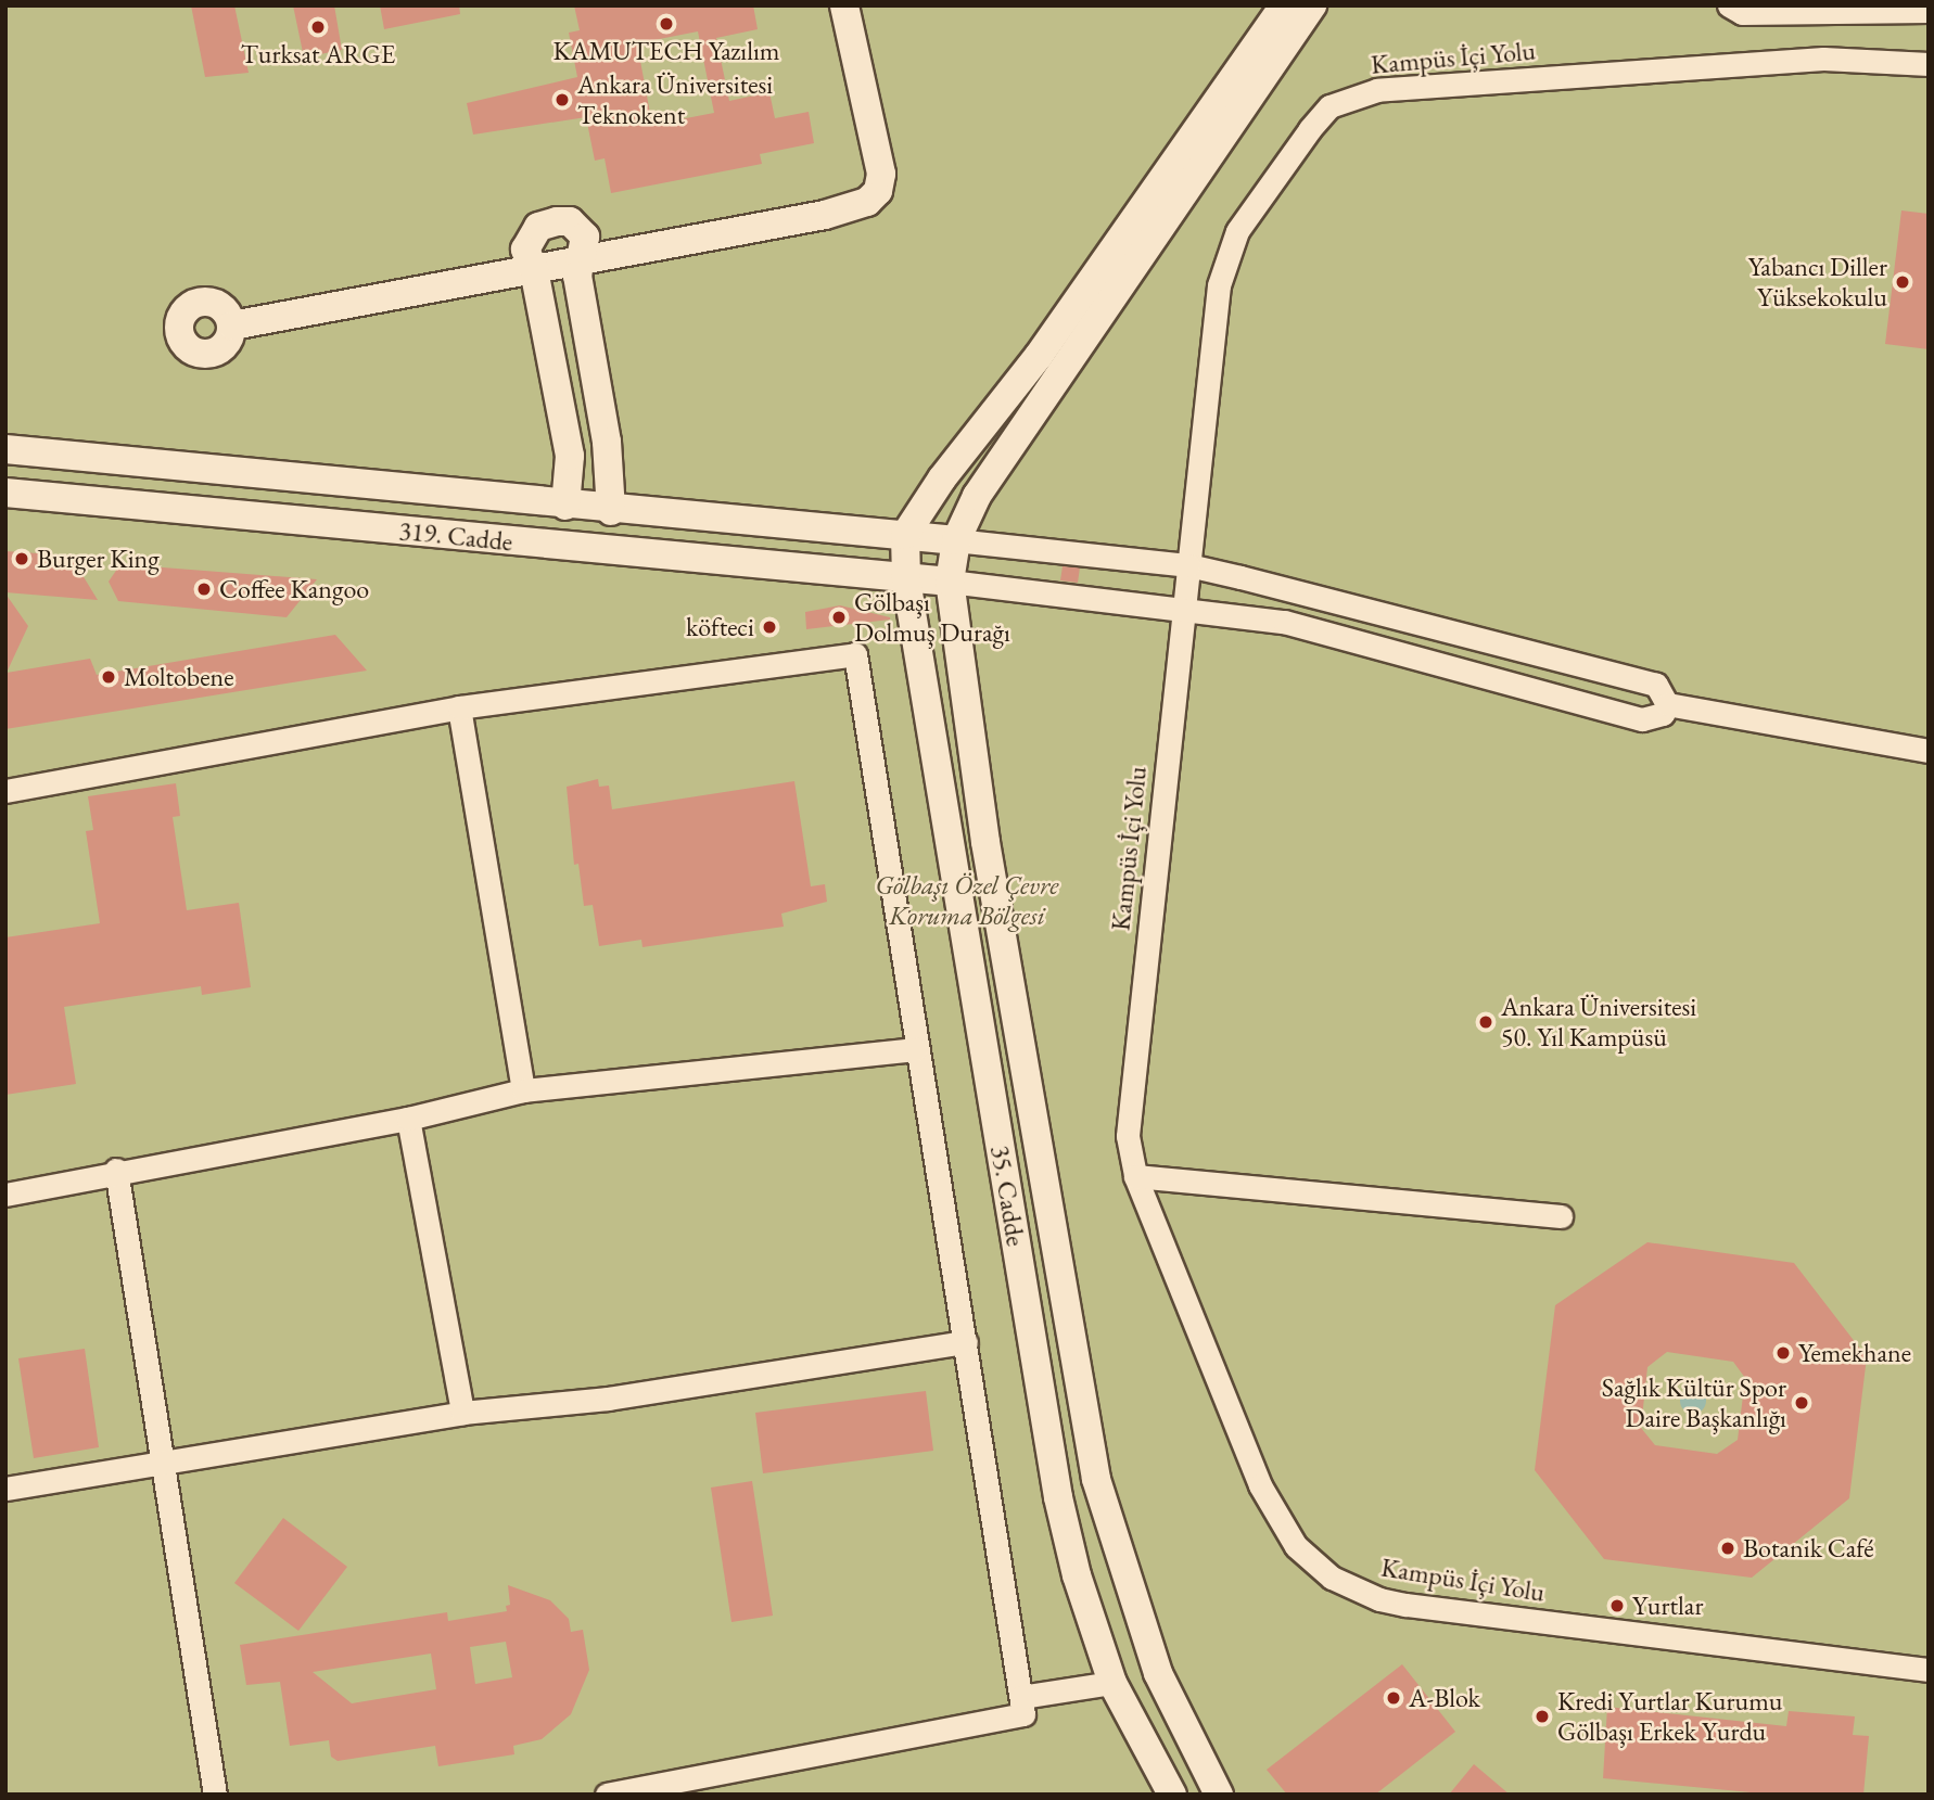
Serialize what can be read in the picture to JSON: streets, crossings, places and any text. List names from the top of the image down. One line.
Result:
{"streets":{"street":["Kampüs İçi Yolu","319. Cadde","35. Cadde"]},"crossings":[["319. Cadde","35. Cadde"]],"parks":["Gölbaşı Özel Çevre Koruma Bölgesi"],"places":["KAMUTECH Yazılım","Turksat ARGE","Ankara Üniversitesi Teknokent","Yabancı Diller Yüksekokulu","Burger King","Coffee Kangoo","Gölbaşı Dolmuş Durağı","köfteci","Moltobene","Ankara Üniversitesi 50. Yıl Kampüsü","Yemekhane","Sağlık Kültür Spor Daire Başkanlığı","Botanik Café","Yurtlar","A-Blok","Kredi Yurtlar Kurumu Gölbaşı Erkek Yurdu"]}
